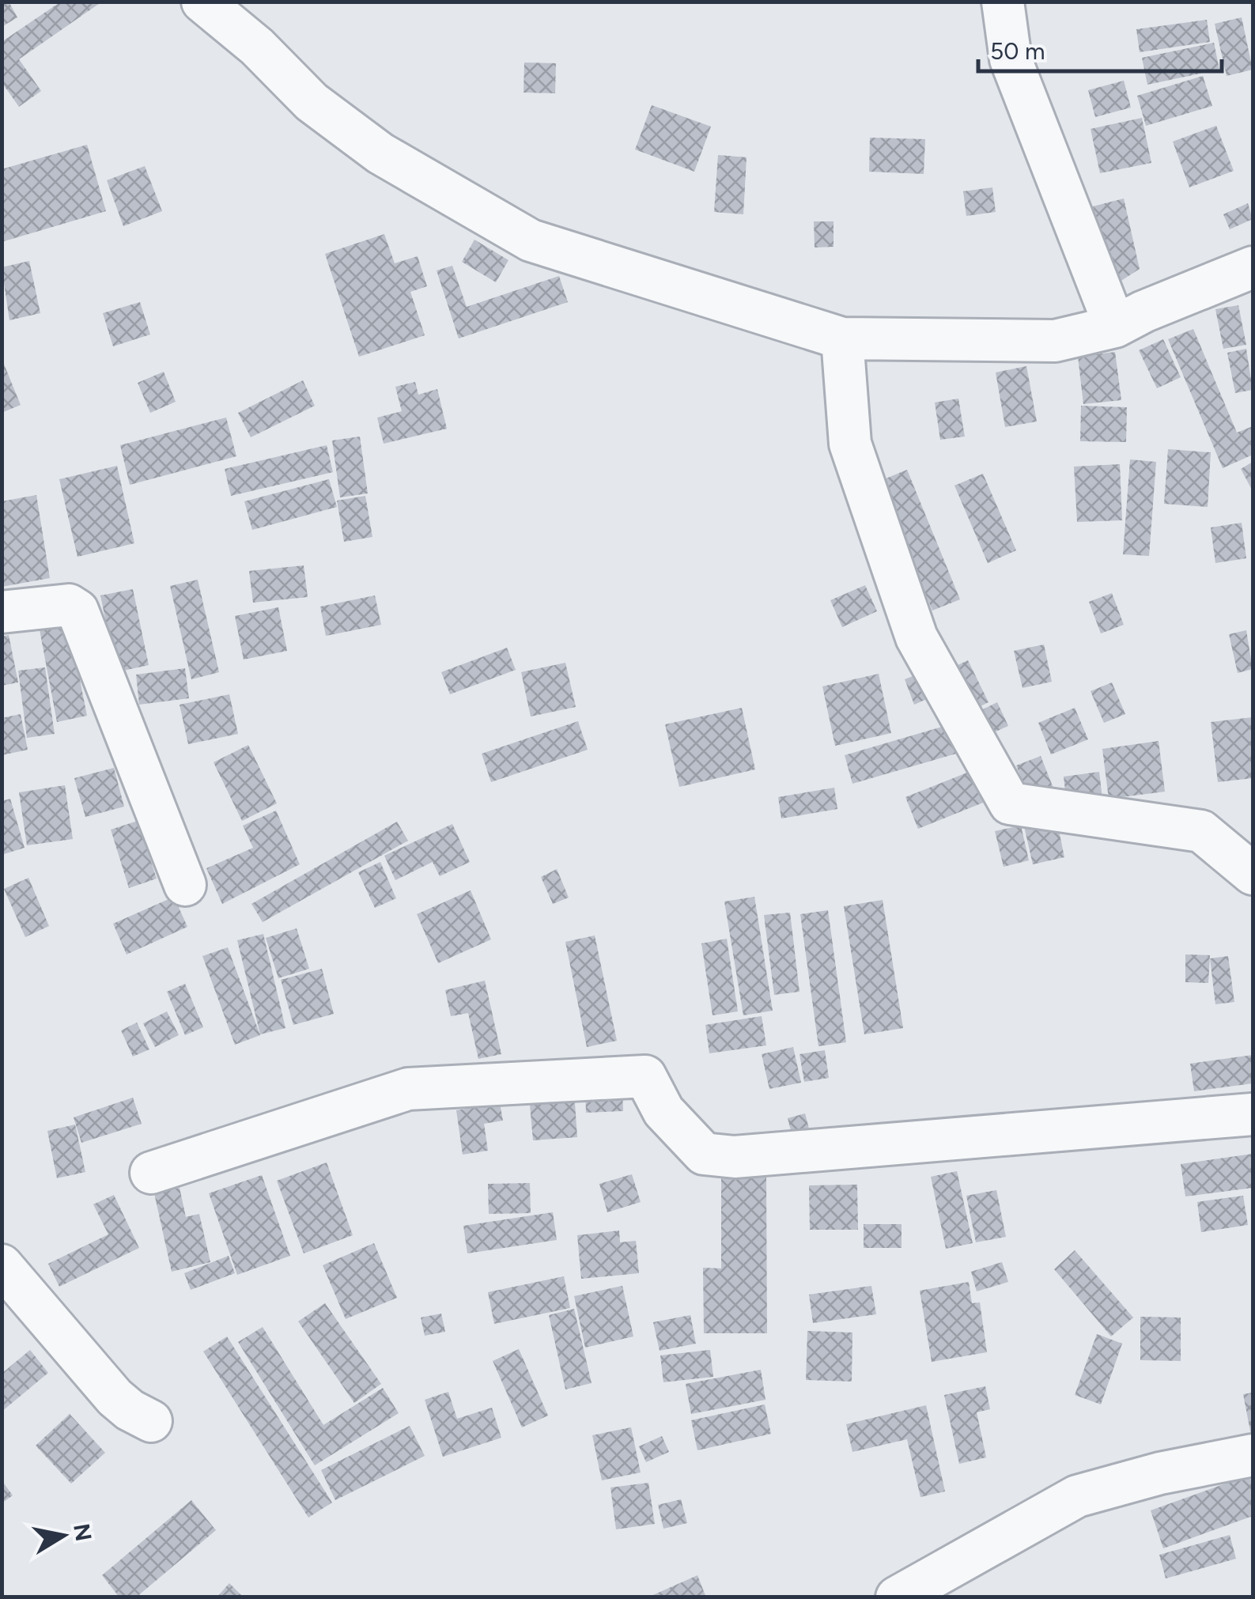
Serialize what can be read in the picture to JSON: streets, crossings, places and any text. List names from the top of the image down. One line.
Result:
{"scale_bar":"50 m","north":"right"}
